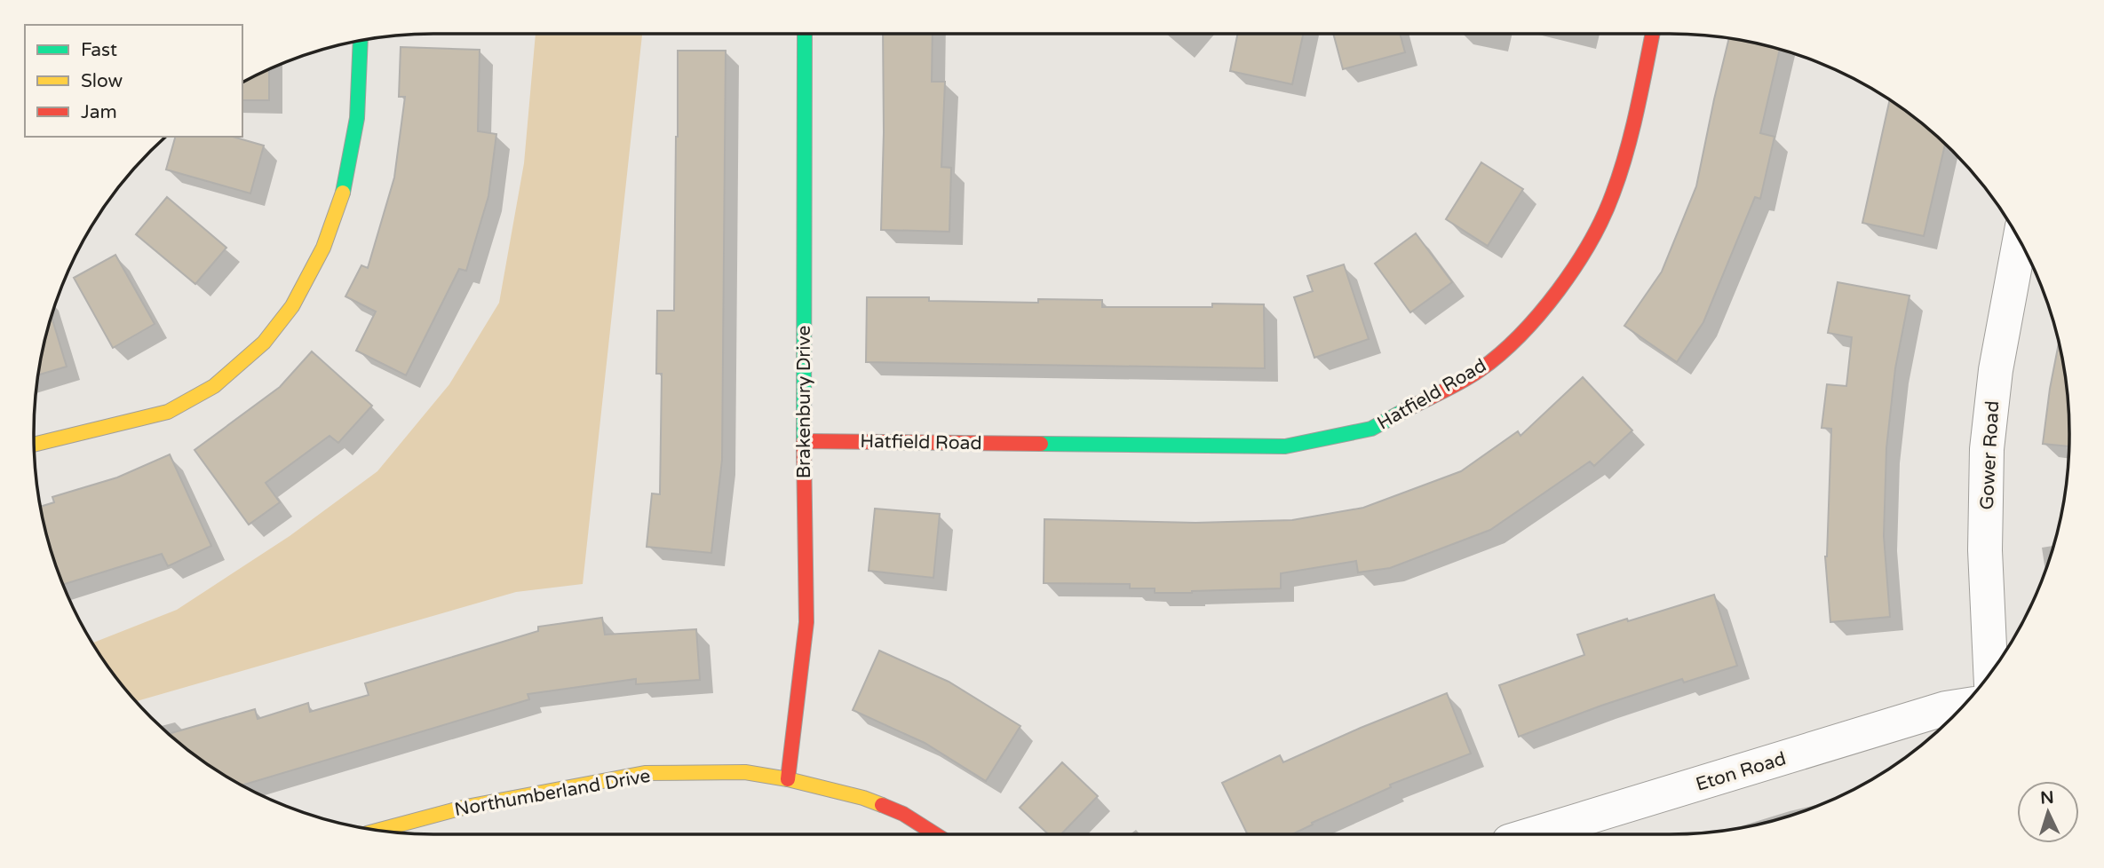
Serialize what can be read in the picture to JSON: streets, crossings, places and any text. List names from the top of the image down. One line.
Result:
{"streets":{"street":["Hatfield Road","Brakenbury Drive","Gower Road","Eton Road","Northumberland Drive"]},"crossings":[["Hatfield Road","Brakenbury Drive"],["Brakenbury Drive","Northumberland Drive"]],"legend":["Fast","Slow","Jam"],"north":"top"}
